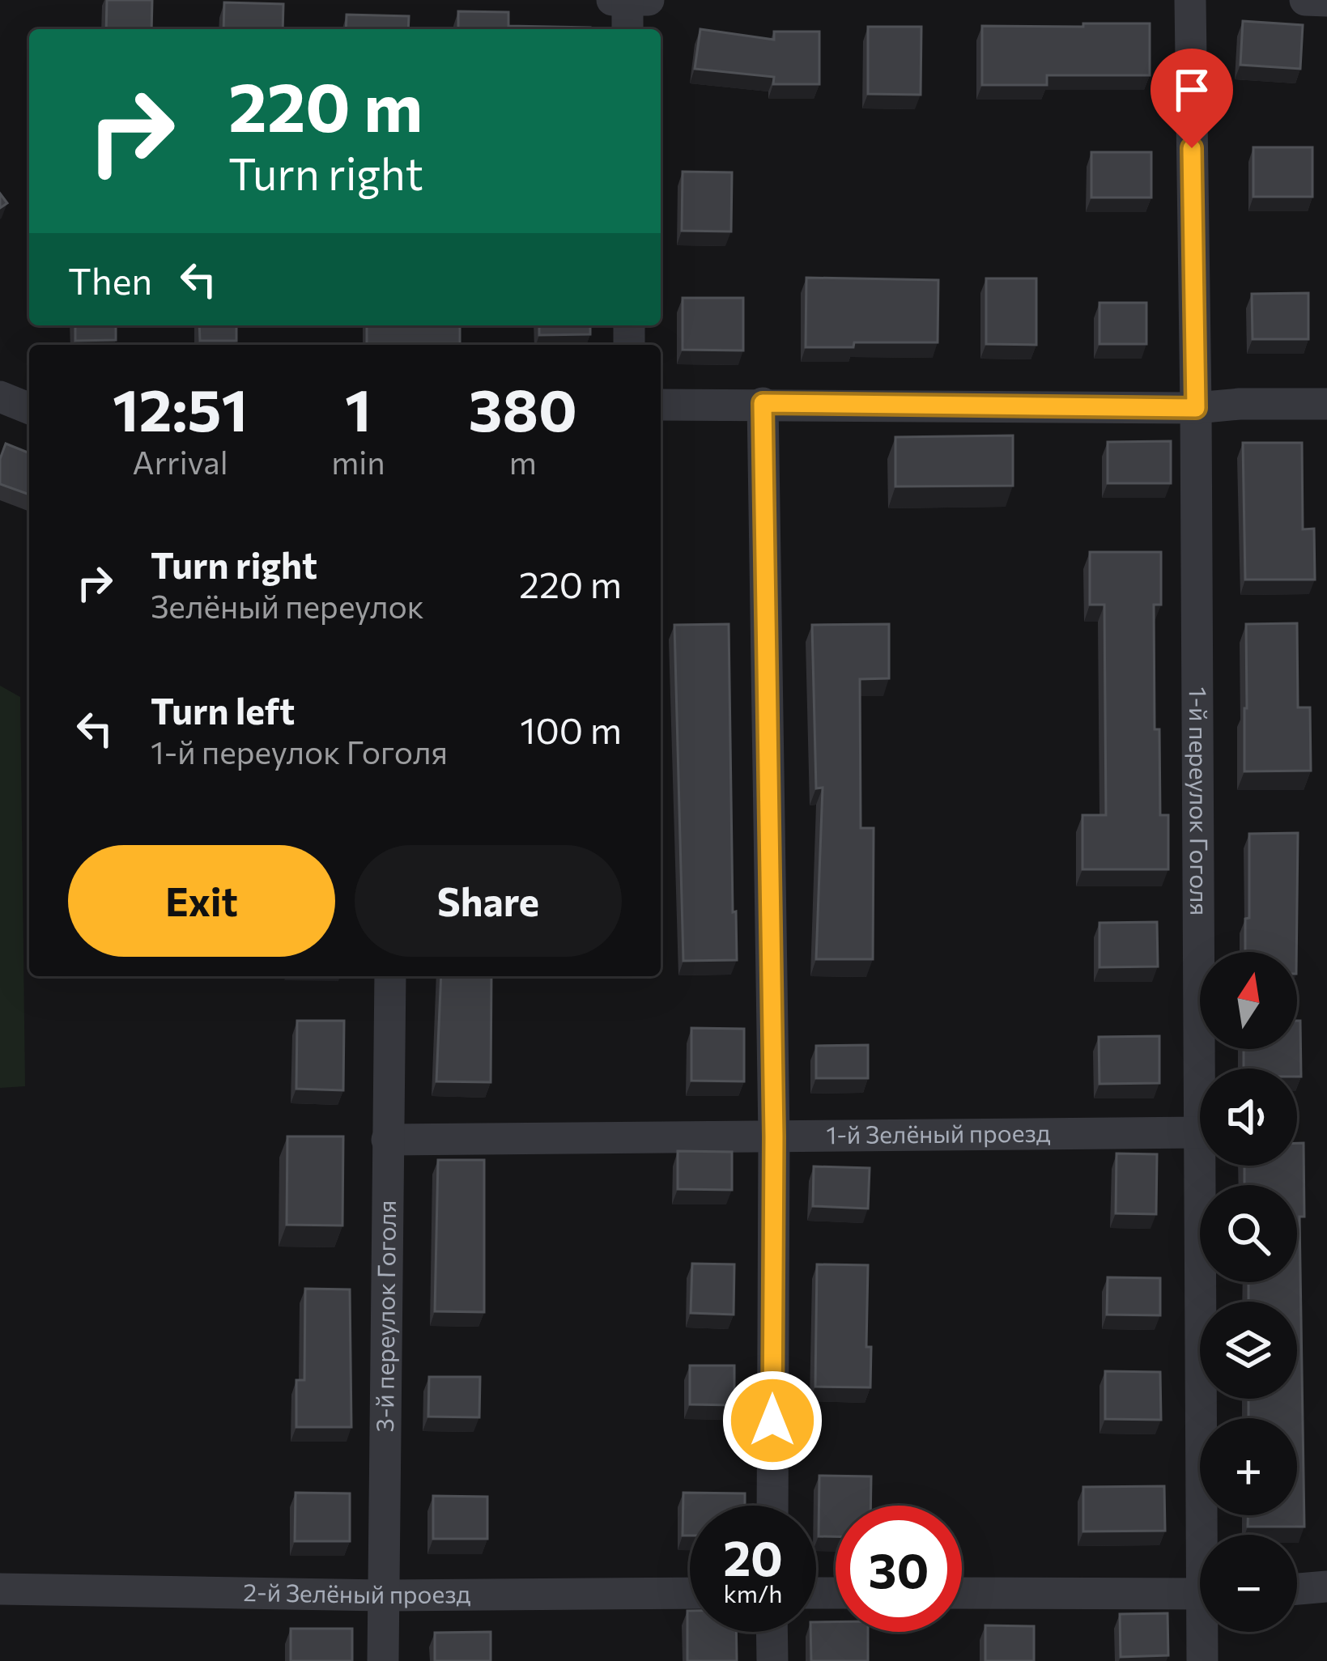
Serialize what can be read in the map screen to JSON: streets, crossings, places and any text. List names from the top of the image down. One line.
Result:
{"streets":{"street":["1-й переулок Гоголя","1-й Зелёный проезд","3-й переулок Гоголя","2-й Зелёный проезд"]},"crossings":[["1-й Зелёный проезд","3-й переулок Гоголя"],["3-й переулок Гоголя","2-й Зелёный проезд"]],"north":"top","page":{"turn":["220 m","Turn right"],"then":"Then","eta":["12:51","Arrival","1","min","380","m"],"list":[{"name":"Turn right","note":"Зелёный переулок","value":"220 m"},{"name":"Turn left","note":"1-й переулок Гоголя","value":"100 m"}],"buttons":["Exit","Share"],"map_buttons":["+","−"],"speed":"20 km/h","limit":"30"}}
